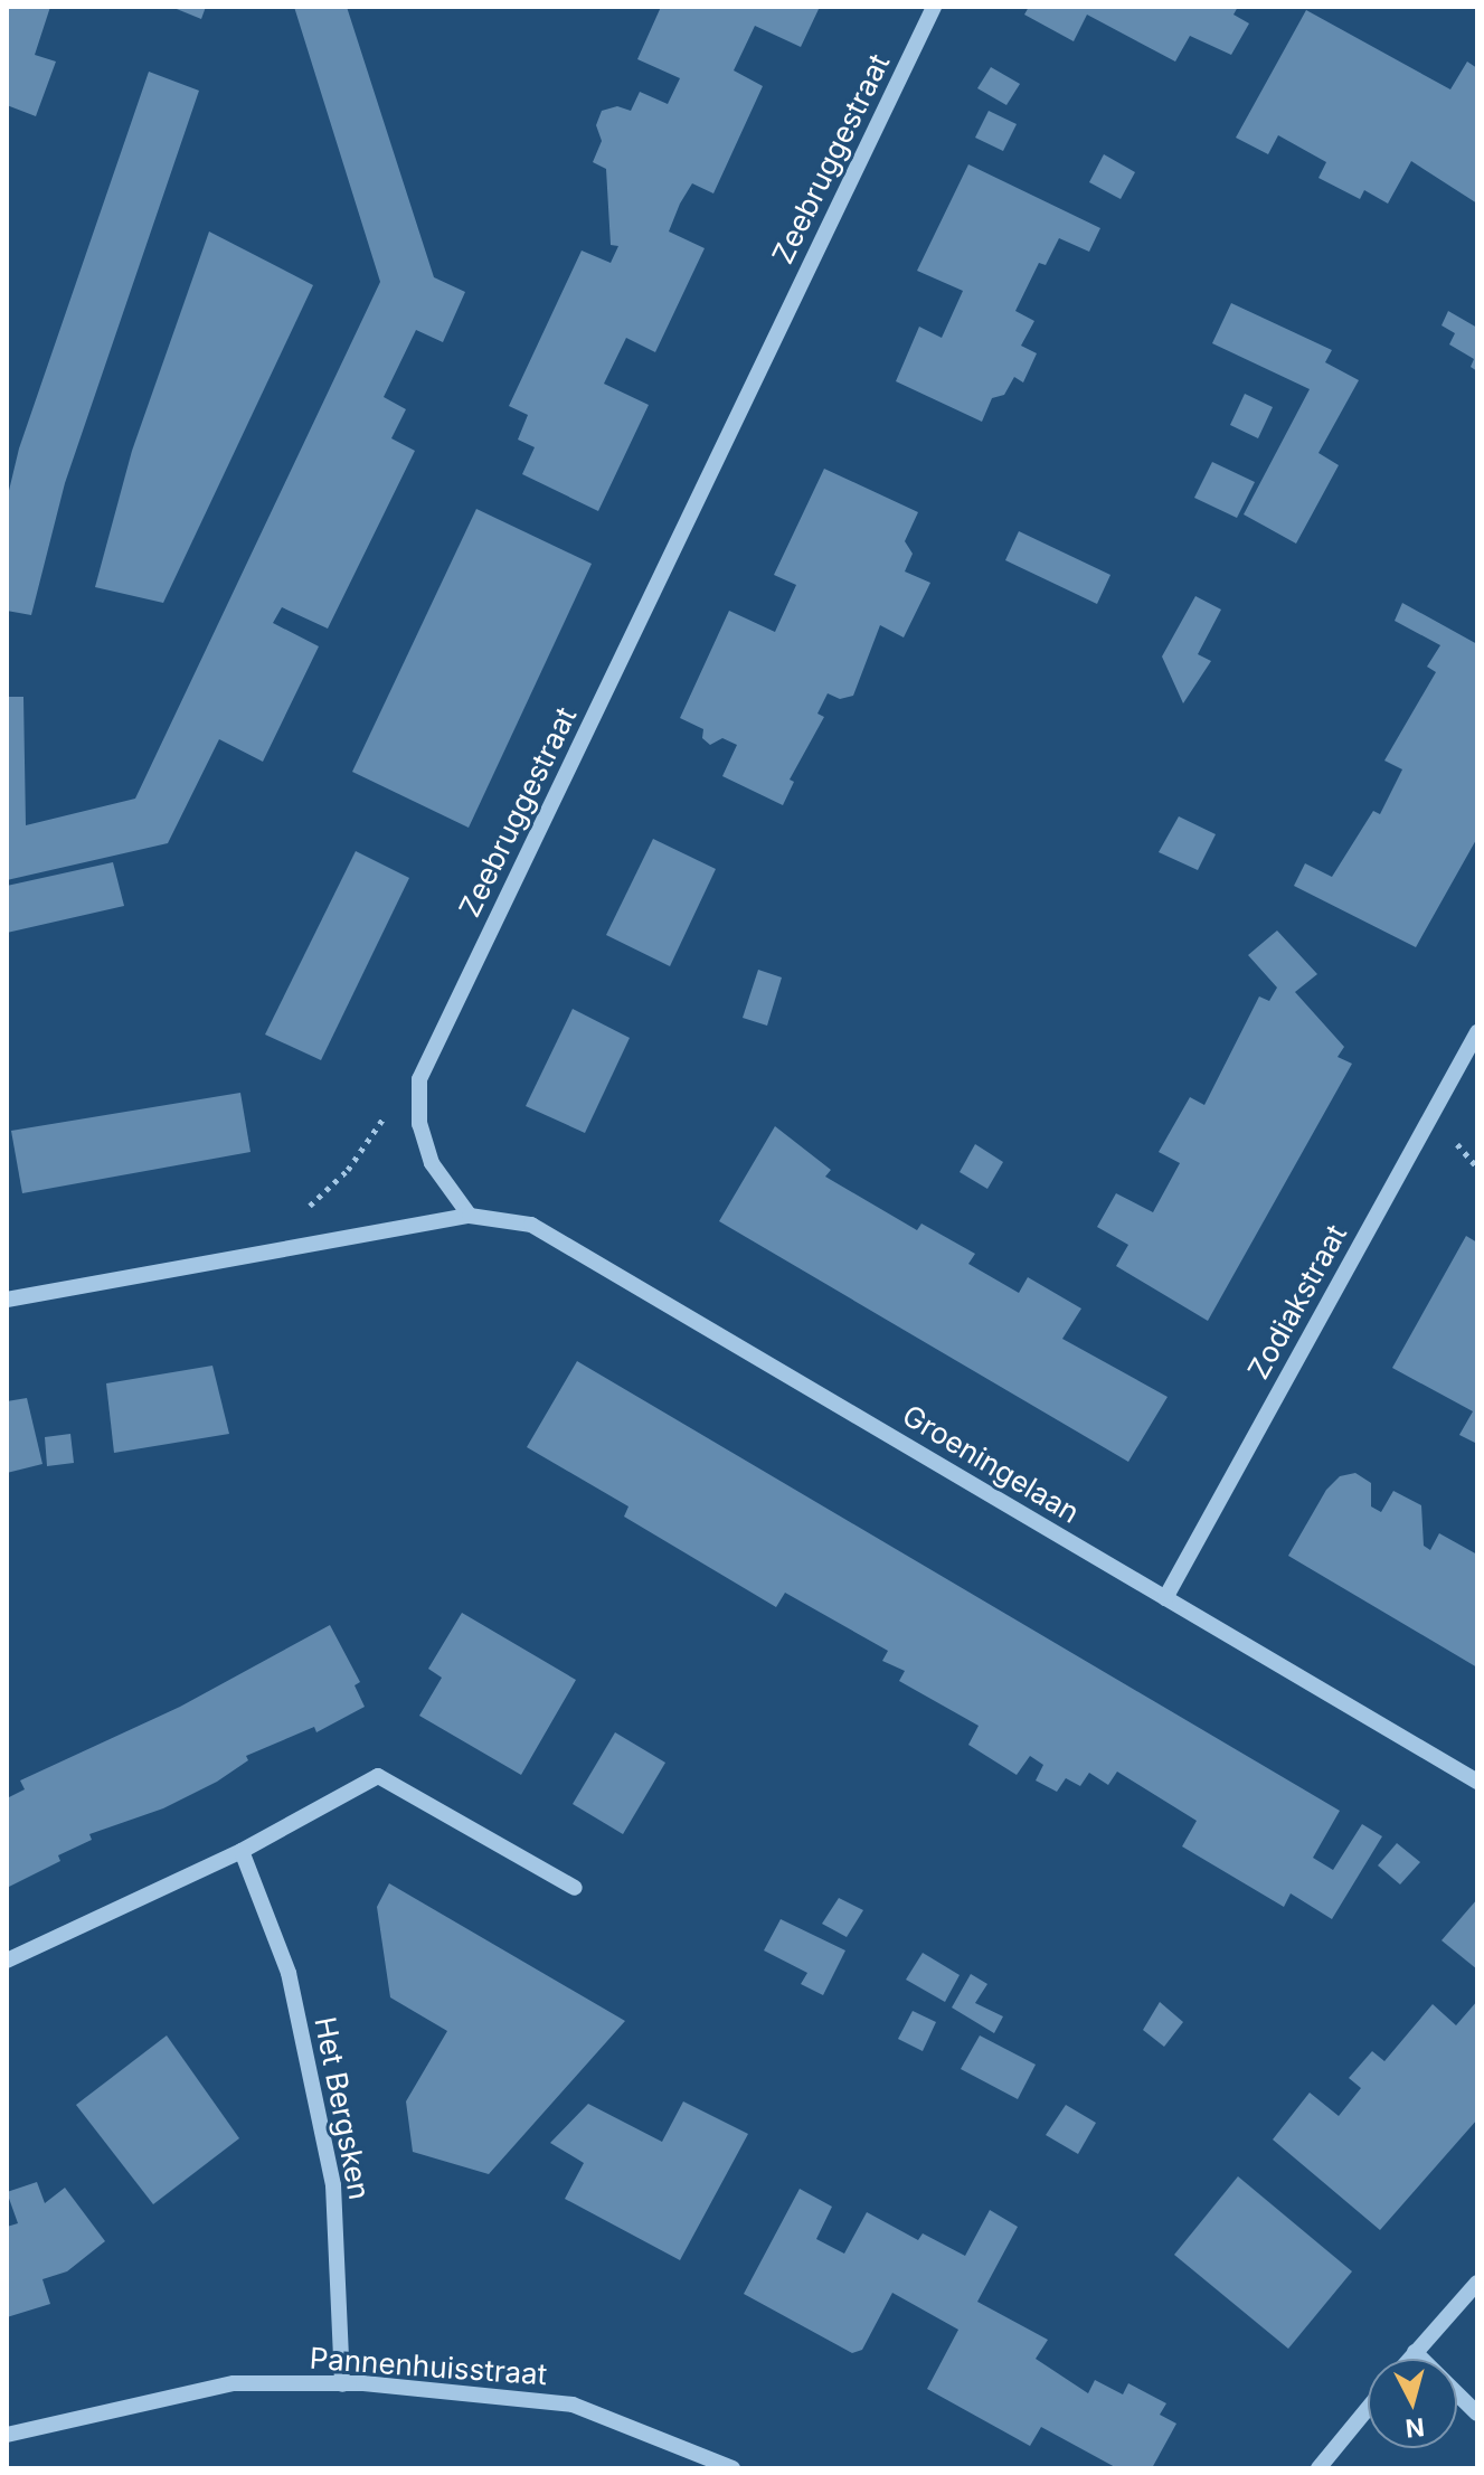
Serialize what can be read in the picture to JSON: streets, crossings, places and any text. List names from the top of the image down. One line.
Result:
{"streets":{"street":["Zeebruggestraat","Zodiakstraat","Groeningelaan","Het Bergsken","Pannenhuisstraat"]},"crossings":[["Zeebruggestraat","Groeningelaan"],["Zodiakstraat","Groeningelaan"],["Het Bergsken","Pannenhuisstraat"]],"north":"bottom"}
